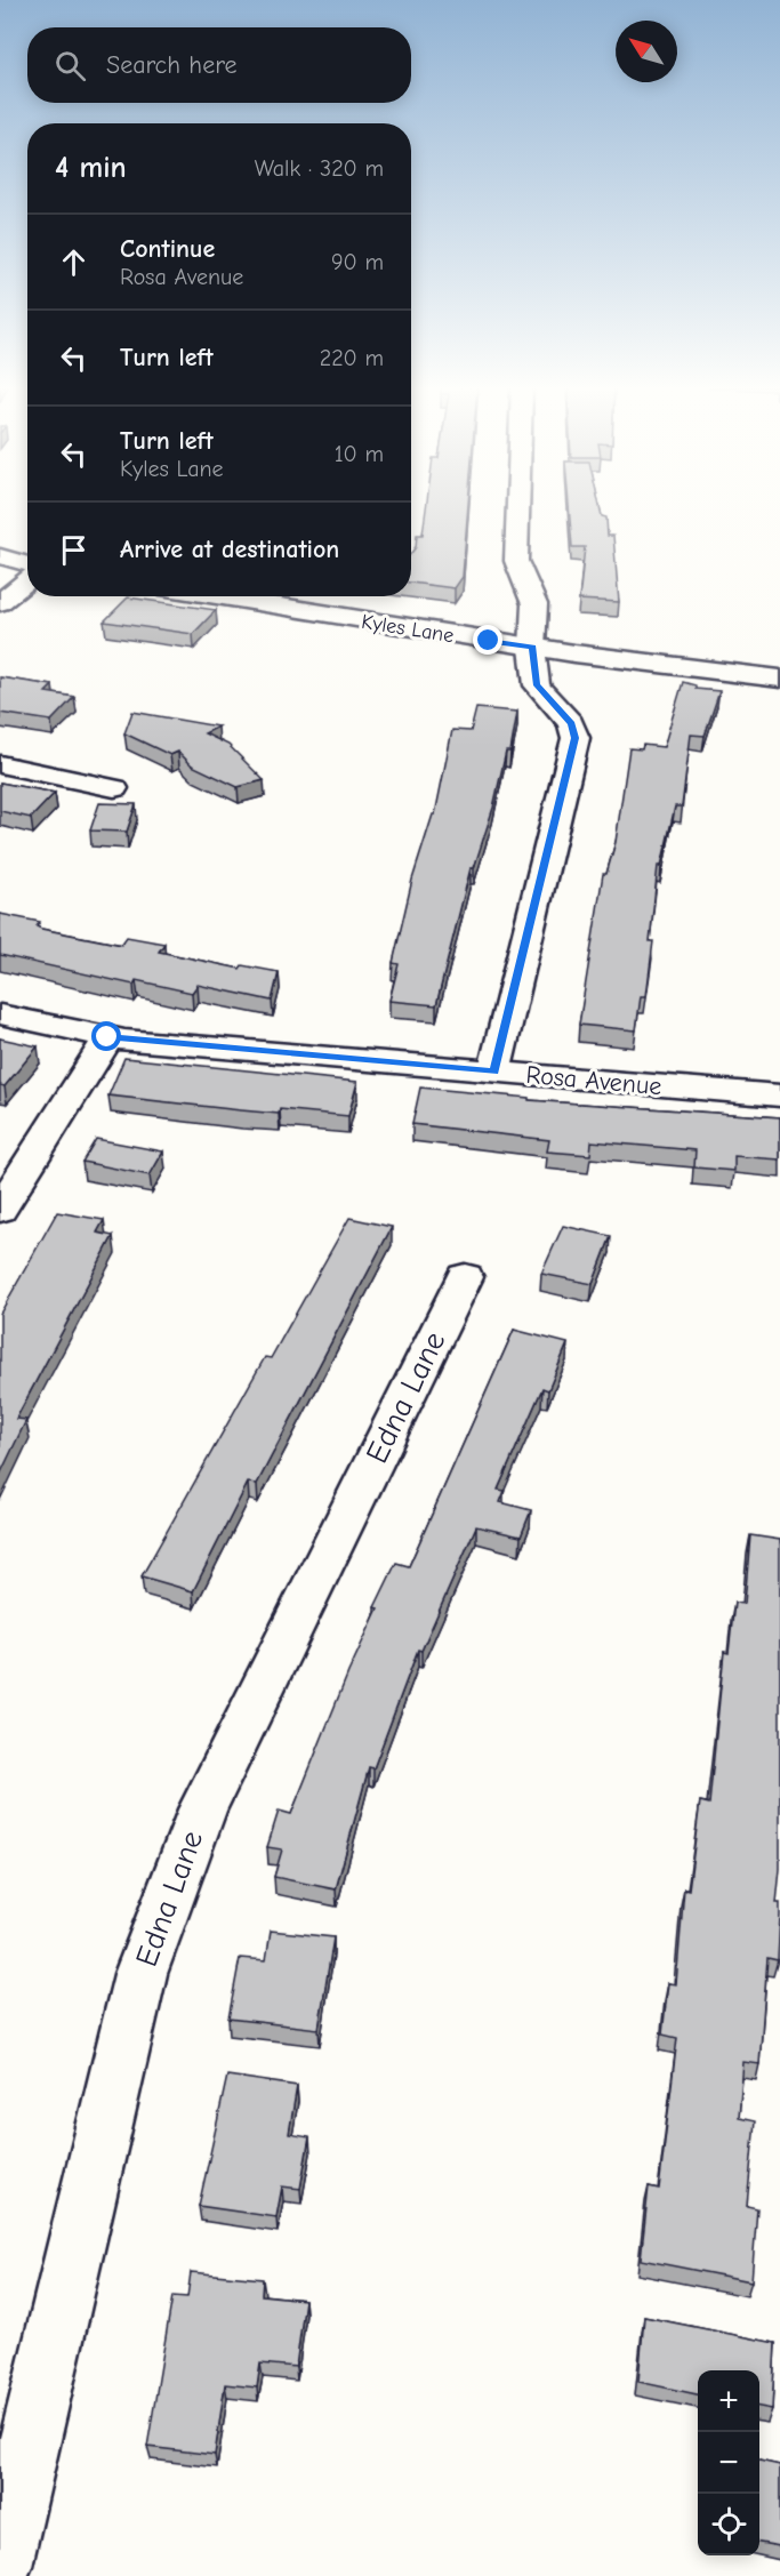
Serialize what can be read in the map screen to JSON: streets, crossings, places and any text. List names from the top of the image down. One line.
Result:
{"streets":{"street":["Kyles Lane","Rosa Avenue","Edna Lane"]},"north":"top left","page":{"search":"Search here","heading":["4 min","Walk · 320 m"],"list":[["Continue","Rosa Avenue","90 m"],["Turn left","220 m"],["Turn left","Kyles Lane","10 m"],"Arrive at destination"],"map_buttons":["+","−"]}}
